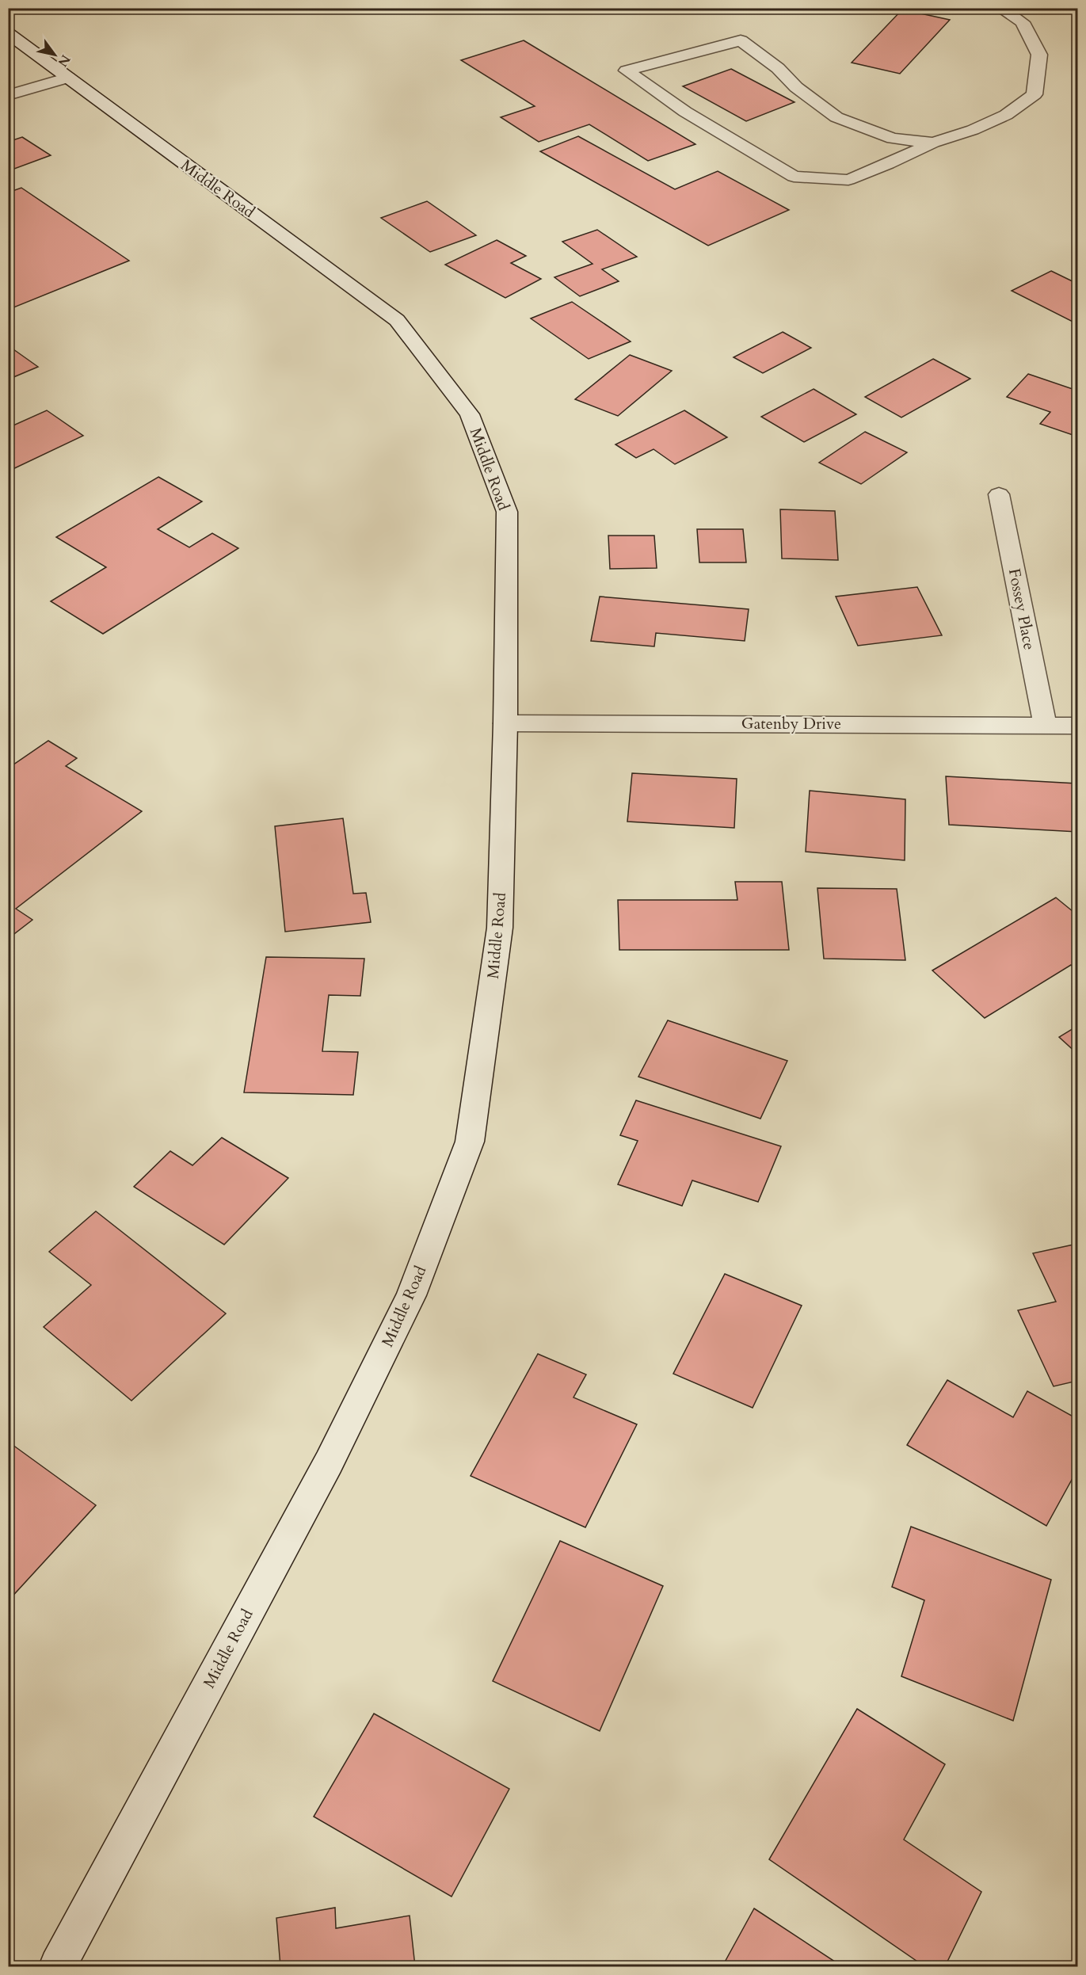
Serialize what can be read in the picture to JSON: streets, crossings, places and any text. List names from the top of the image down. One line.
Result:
{"streets":{"main road":["Middle Road","Fossey Place","Gatenby Drive"]},"crossings":[["Middle Road","Gatenby Drive"],["Fossey Place","Gatenby Drive"]],"north":"bottom right"}
